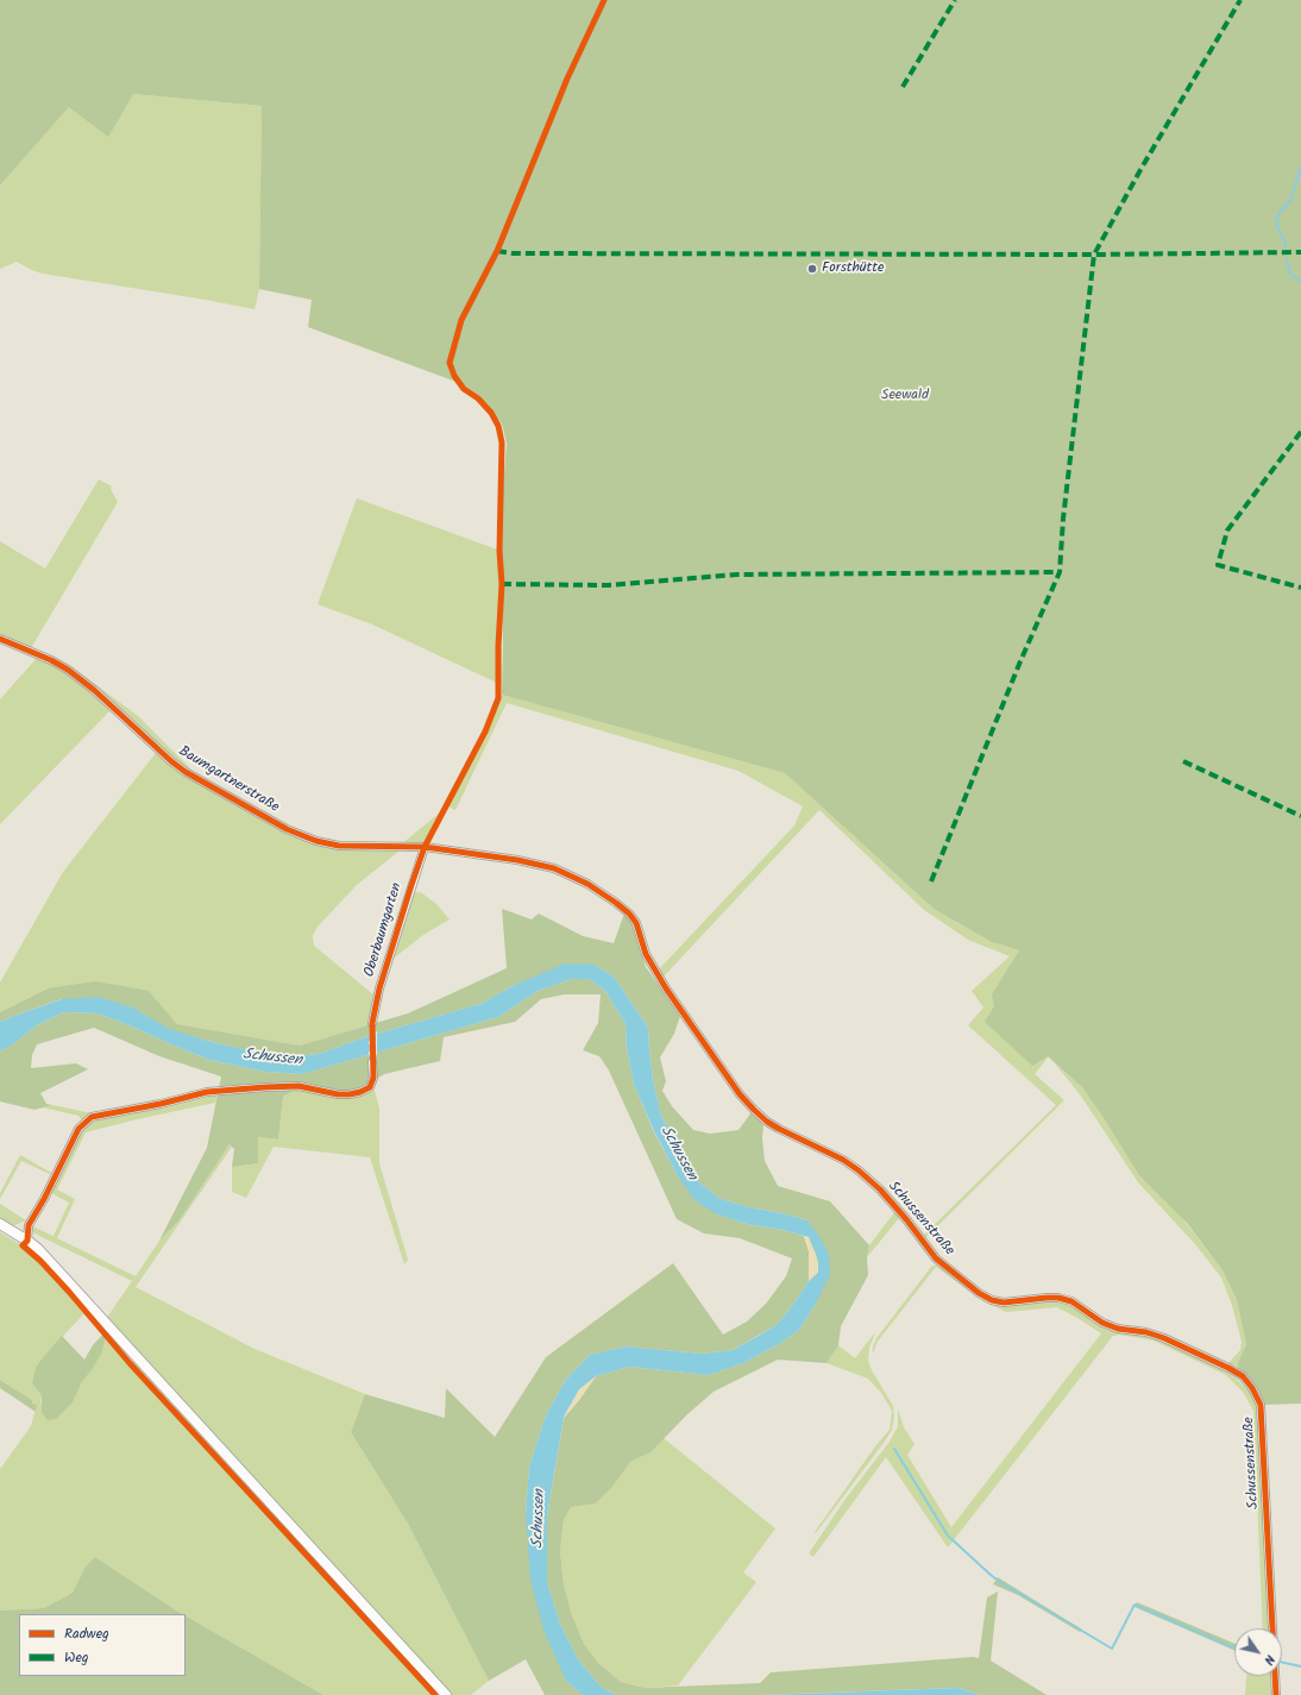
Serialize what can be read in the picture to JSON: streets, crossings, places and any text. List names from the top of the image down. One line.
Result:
{"streets":{"street":["Baumgartnerstraße","Oberbaumgarten","Schussenstraße"]},"crossings":[["Baumgartnerstraße","Oberbaumgarten"],["Baumgartnerstraße","Schussenstraße"]],"water":["Schussen"],"parks":["Seewald"],"places":["Forsthütte"],"legend":["Radweg","Weg"],"north":"bottom right"}
